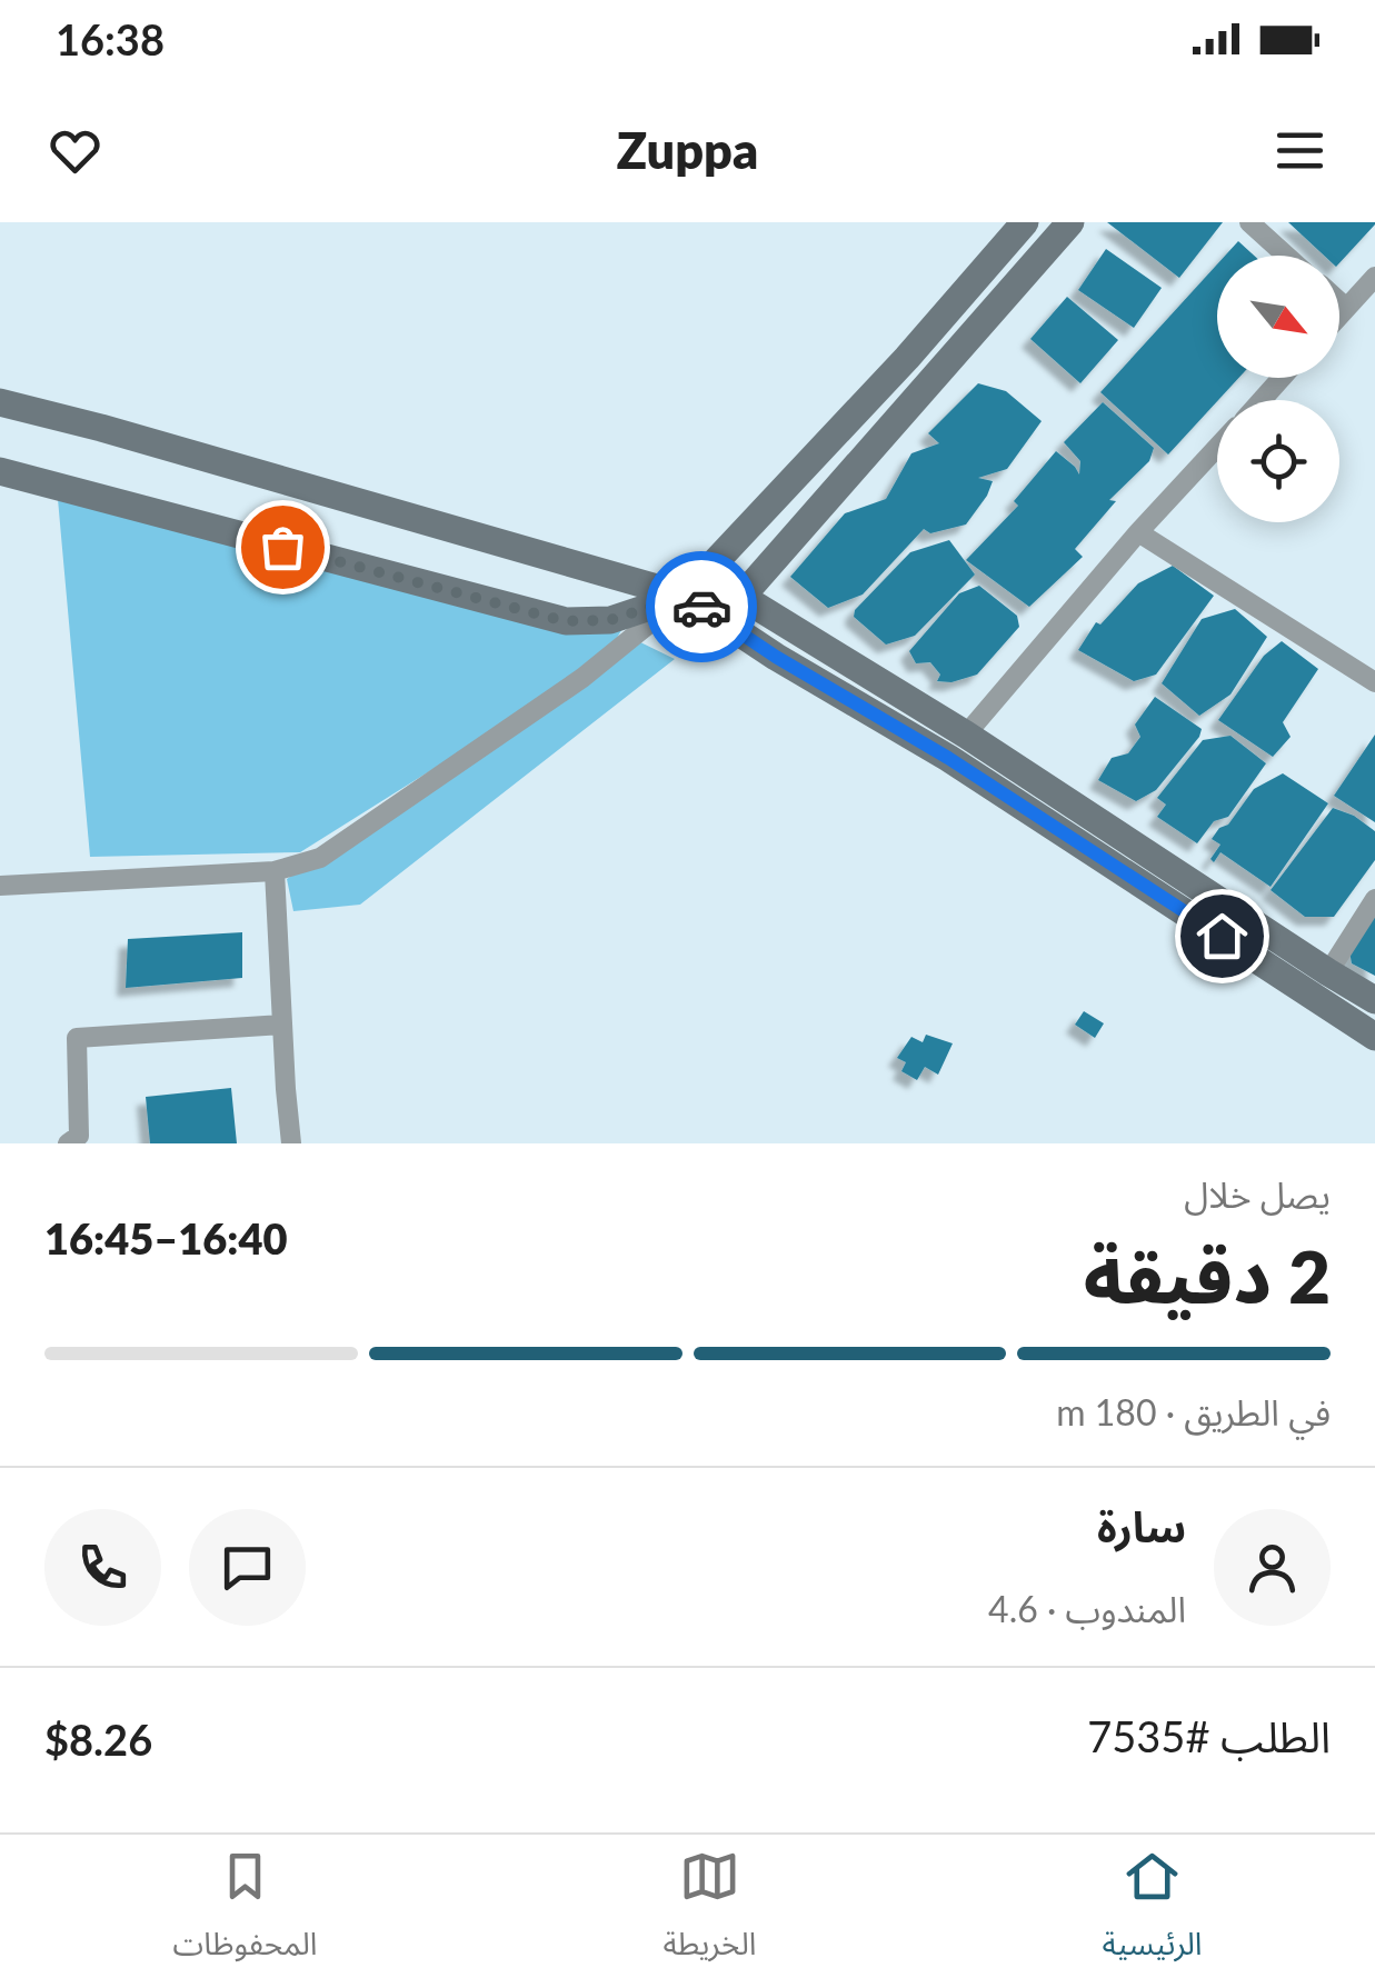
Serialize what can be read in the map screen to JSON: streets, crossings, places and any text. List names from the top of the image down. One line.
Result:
{"north":"bottom right","page":{"status":"16:38","header":"Zuppa","heading":["2 دقيقة","يصل خلال","16:40–16:45"],"panel":["سارة","المندوب · 4.6","الطلب #7535","$8.26"],"bar":"في الطريق · 180 m","tabs":["الرئيسية","الخريطة","المحفوظات"]}}
